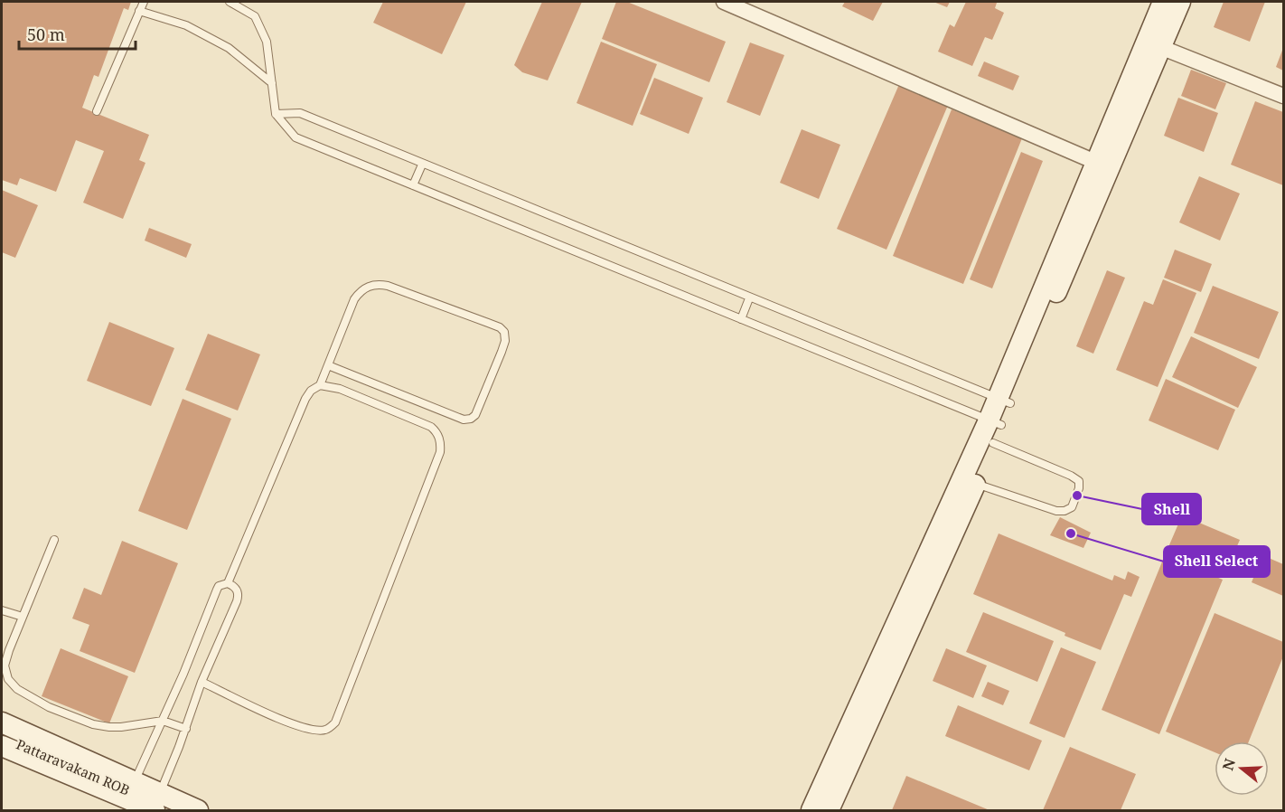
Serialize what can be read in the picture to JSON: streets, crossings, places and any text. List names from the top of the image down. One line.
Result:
{"streets":{"main road":["Pattaravakam ROB"]},"places":["Shell","Shell Select"],"scale_bar":"50 m","north":"left"}
